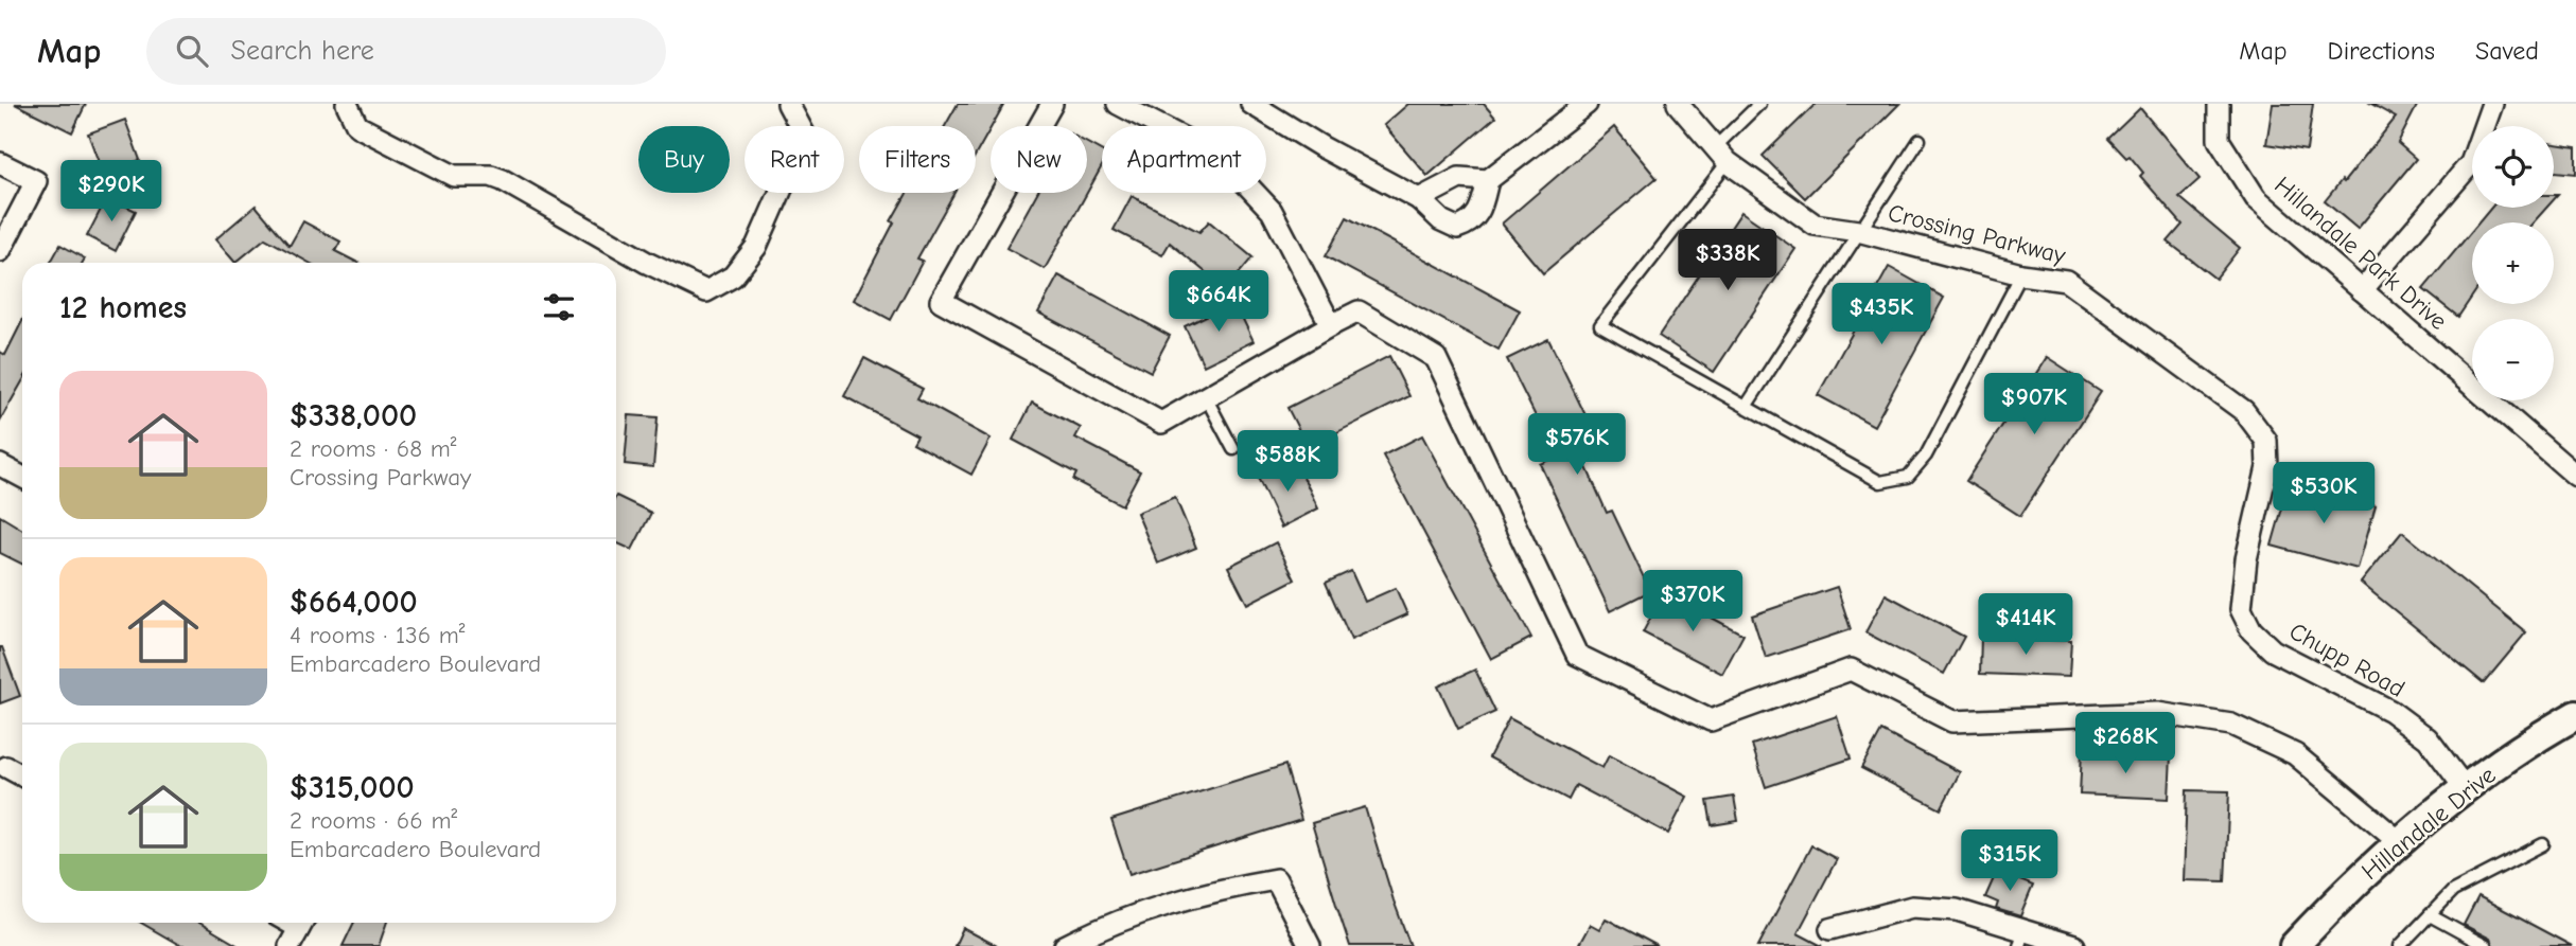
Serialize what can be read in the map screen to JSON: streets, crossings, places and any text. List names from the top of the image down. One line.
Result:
{"streets":{"main road":["Hillandale Drive"],"street":["Crossing Parkway","Hillandale Park Drive","Chupp Road"]},"crossings":[["Crossing Parkway","Chupp Road"],["Chupp Road","Hillandale Drive"]],"page":{"header":"Map","search":"Search here","nav":["Map","Directions","Saved"],"map_buttons":["+","−"],"chip":["Buy","Rent","Filters","New","Apartment"],"price":["$290K","$338K","$664K","$435K","$907K","$576K","$588K","$530K","$370K","$414K","$268K","$315K"],"heading":"12 homes","list":[{"name":"$338,000","note":"2 rooms · 68 m² · Crossing Parkway"},{"name":"$664,000","note":"4 rooms · 136 m² · Embarcadero Boulevard"},{"name":"$315,000","note":"2 rooms · 66 m² · Embarcadero Boulevard"}]}}
